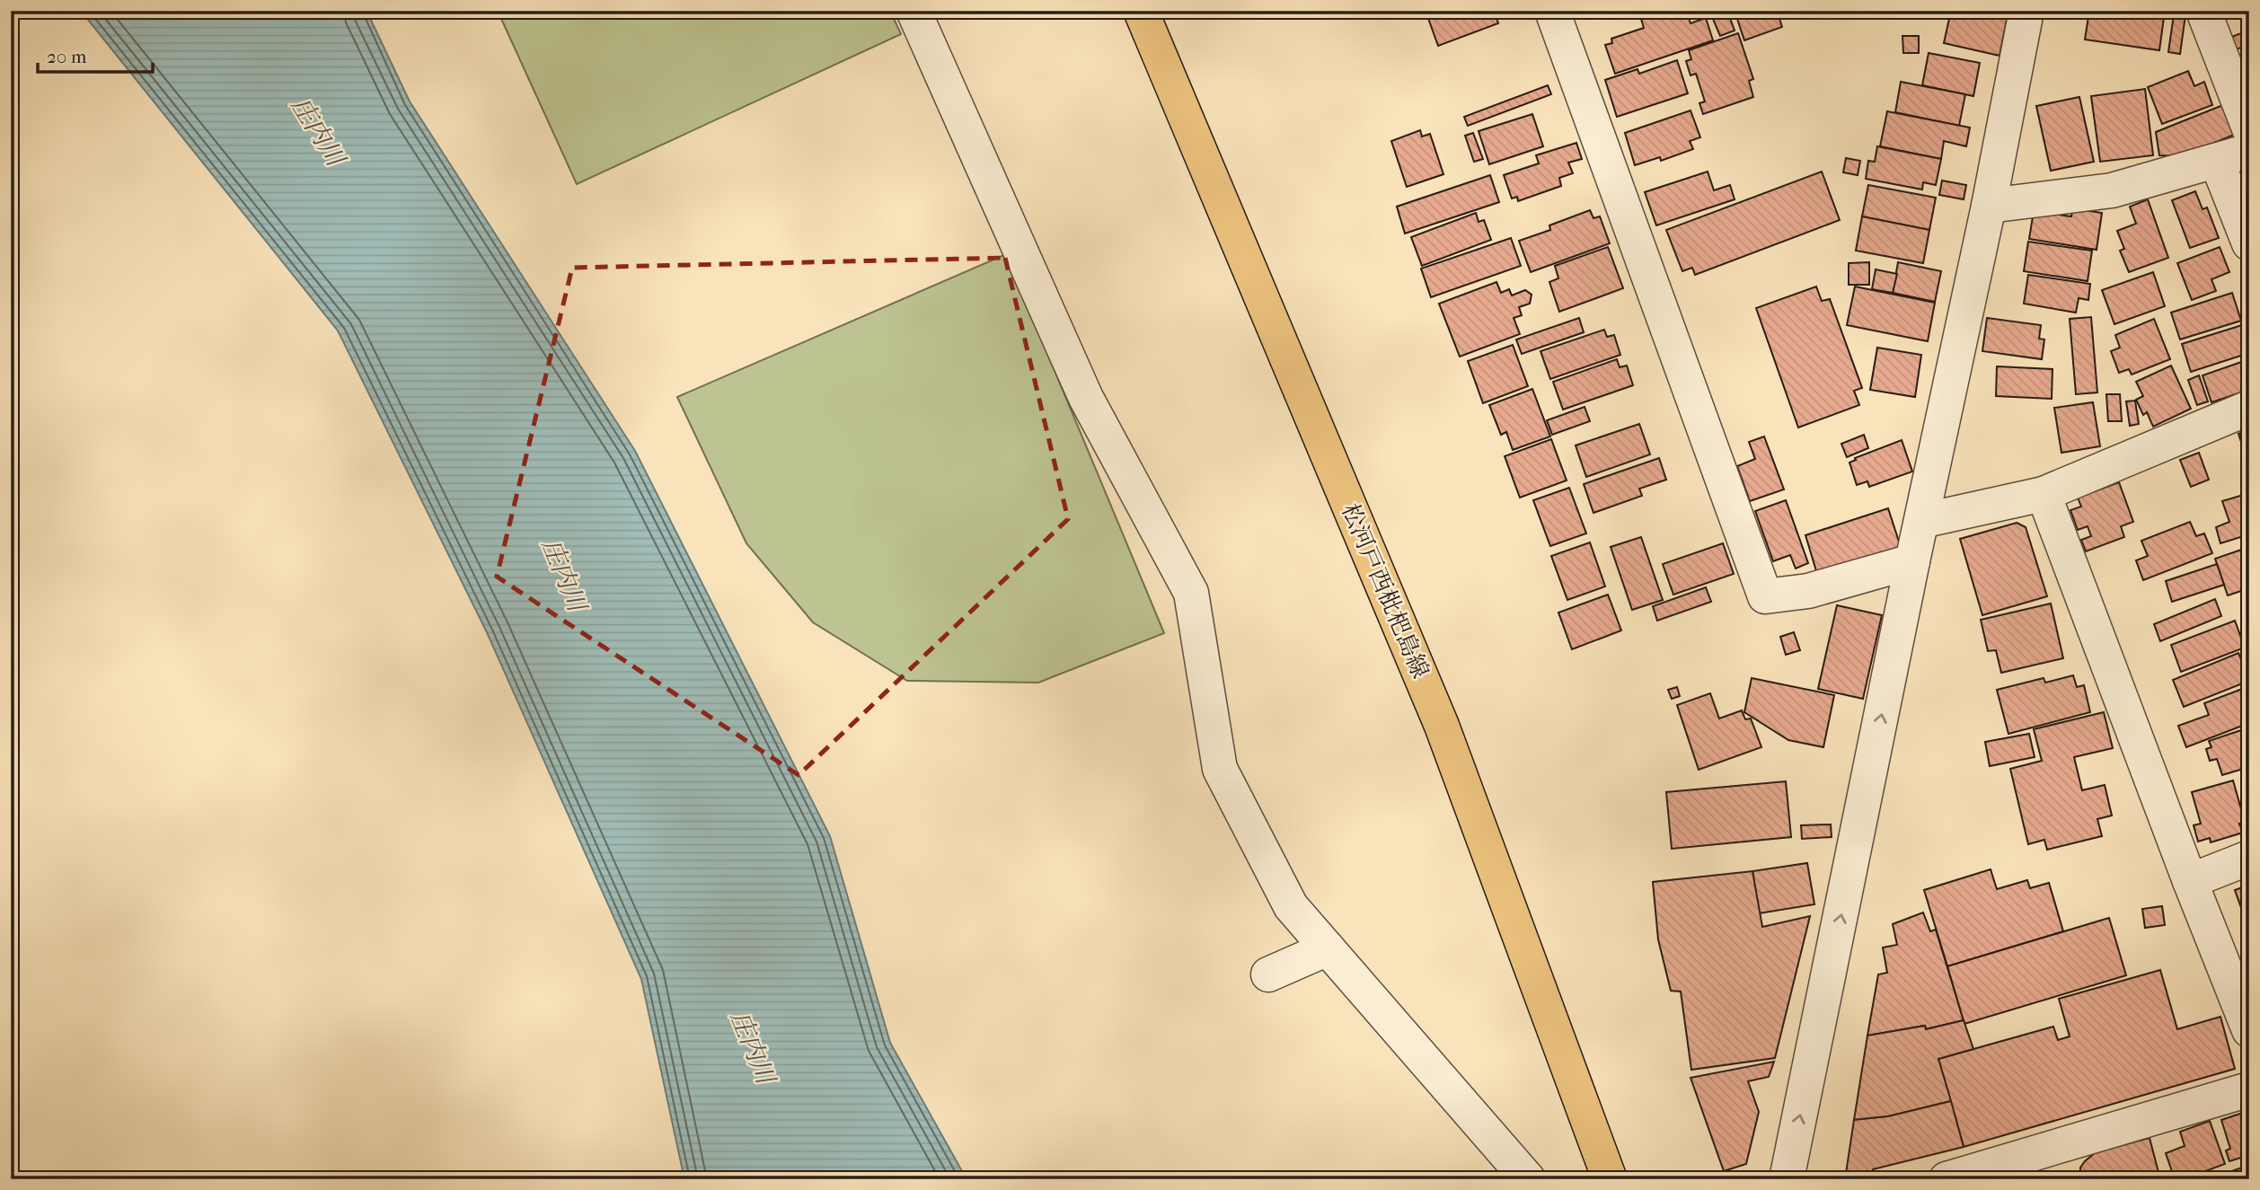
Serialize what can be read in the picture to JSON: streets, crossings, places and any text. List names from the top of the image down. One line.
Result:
{"streets":{"main road":["松河戸西枇杷島線"]},"water":["庄内川"],"scale_bar":"20 m"}
